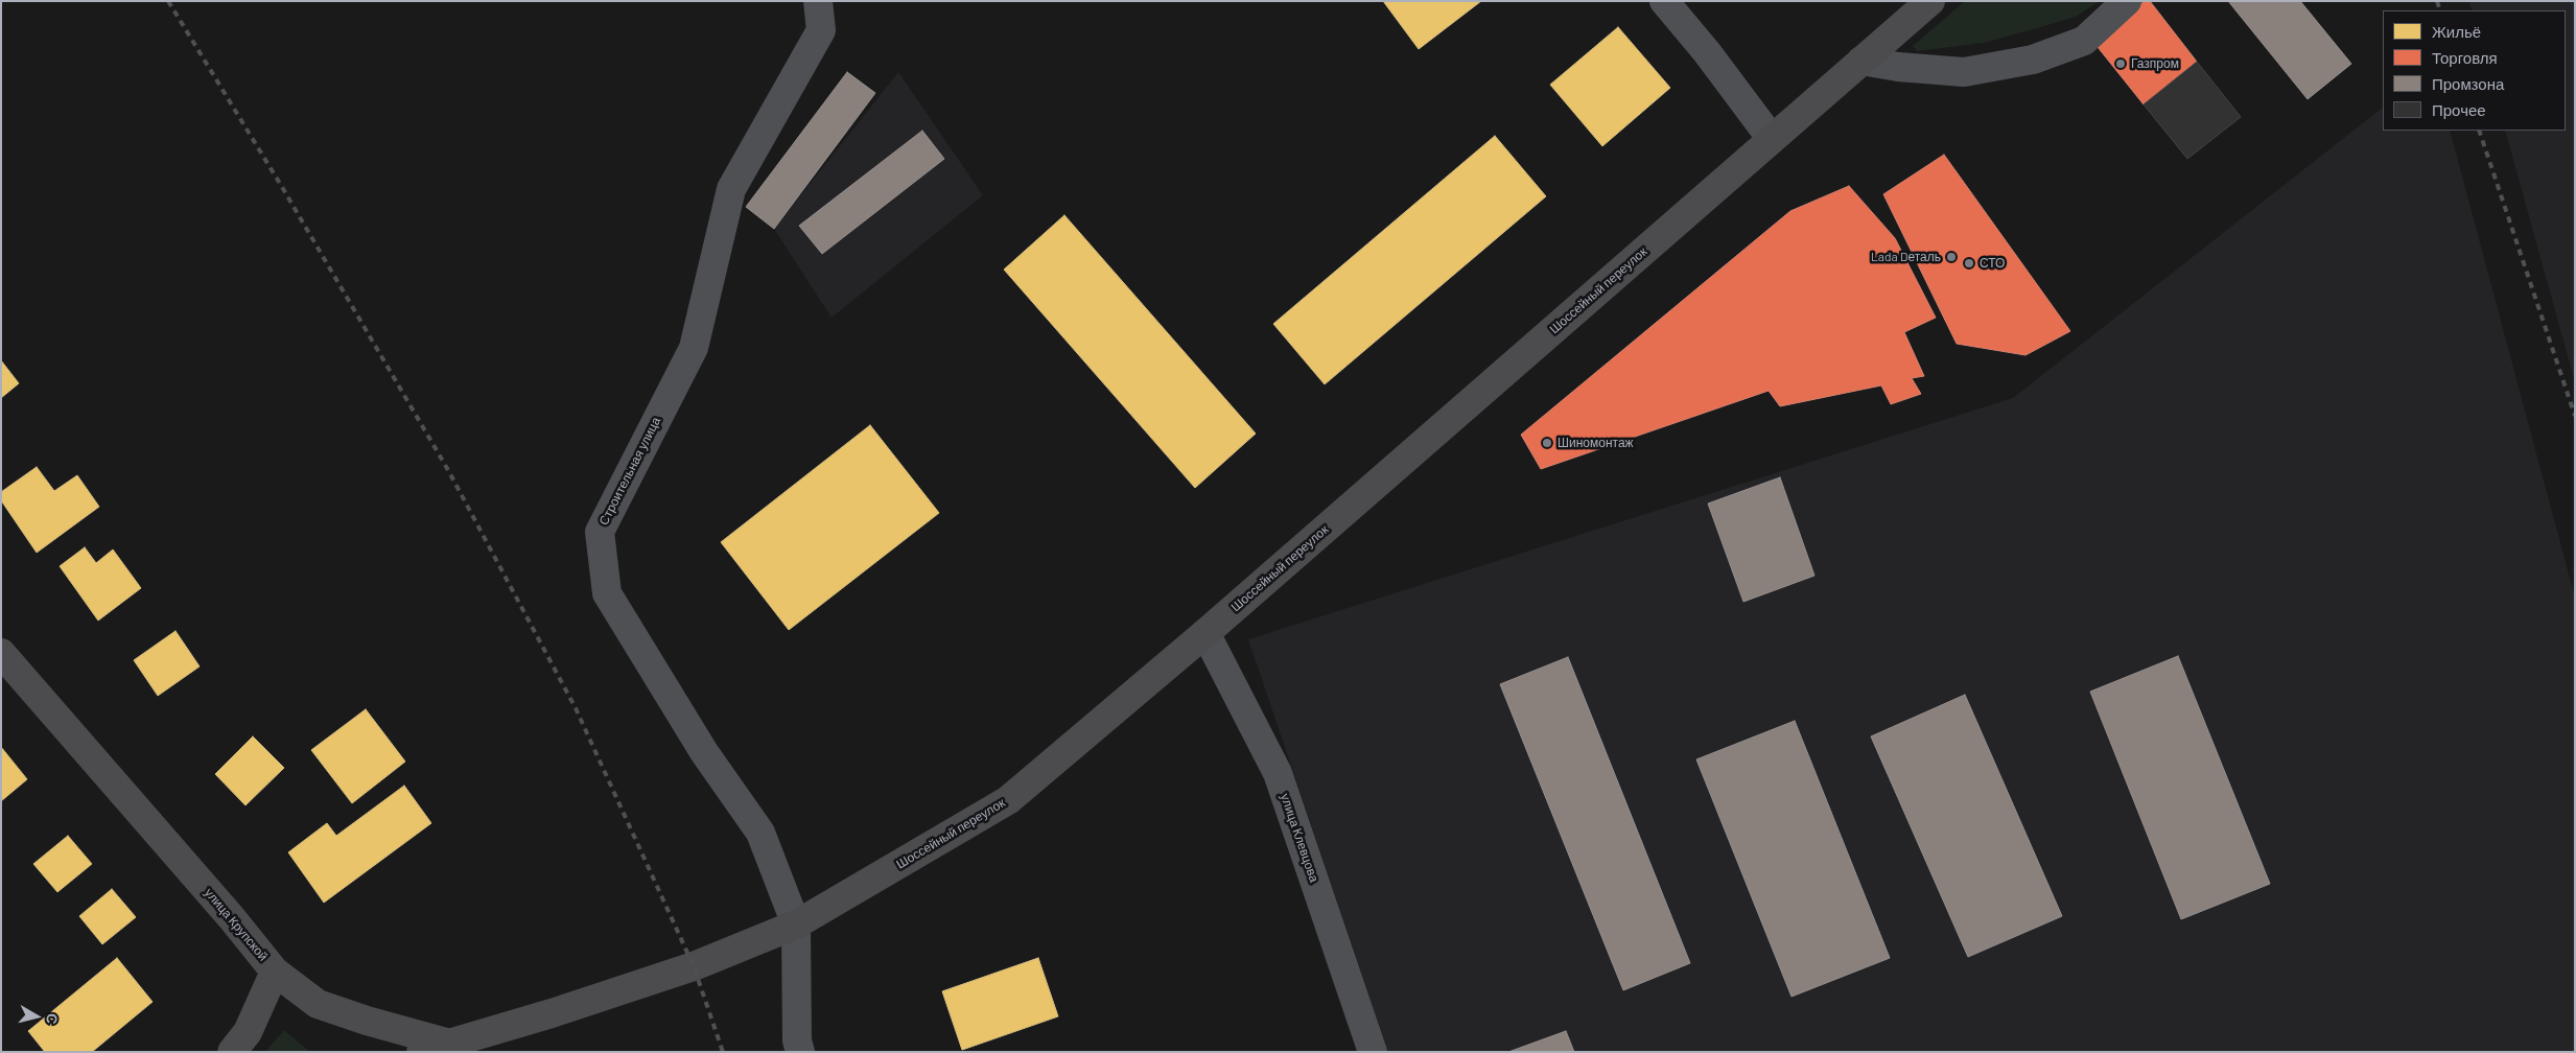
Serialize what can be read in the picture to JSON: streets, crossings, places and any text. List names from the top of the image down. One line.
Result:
{"streets":{"main road":["Шоссейный переулок","улица Крупской"],"street":["Строительная улица","улица Клевцова"]},"crossings":[["Шоссейный переулок","Строительная улица"],["Шоссейный переулок","улица Клевцова"],["Шоссейный переулок","улица Крупской"]],"places":["Газпром","Lada Dеталь","СТО","Шиномонтаж"],"legend":["Жильё","Торговля","Промзона","Прочее"],"north":"right"}
